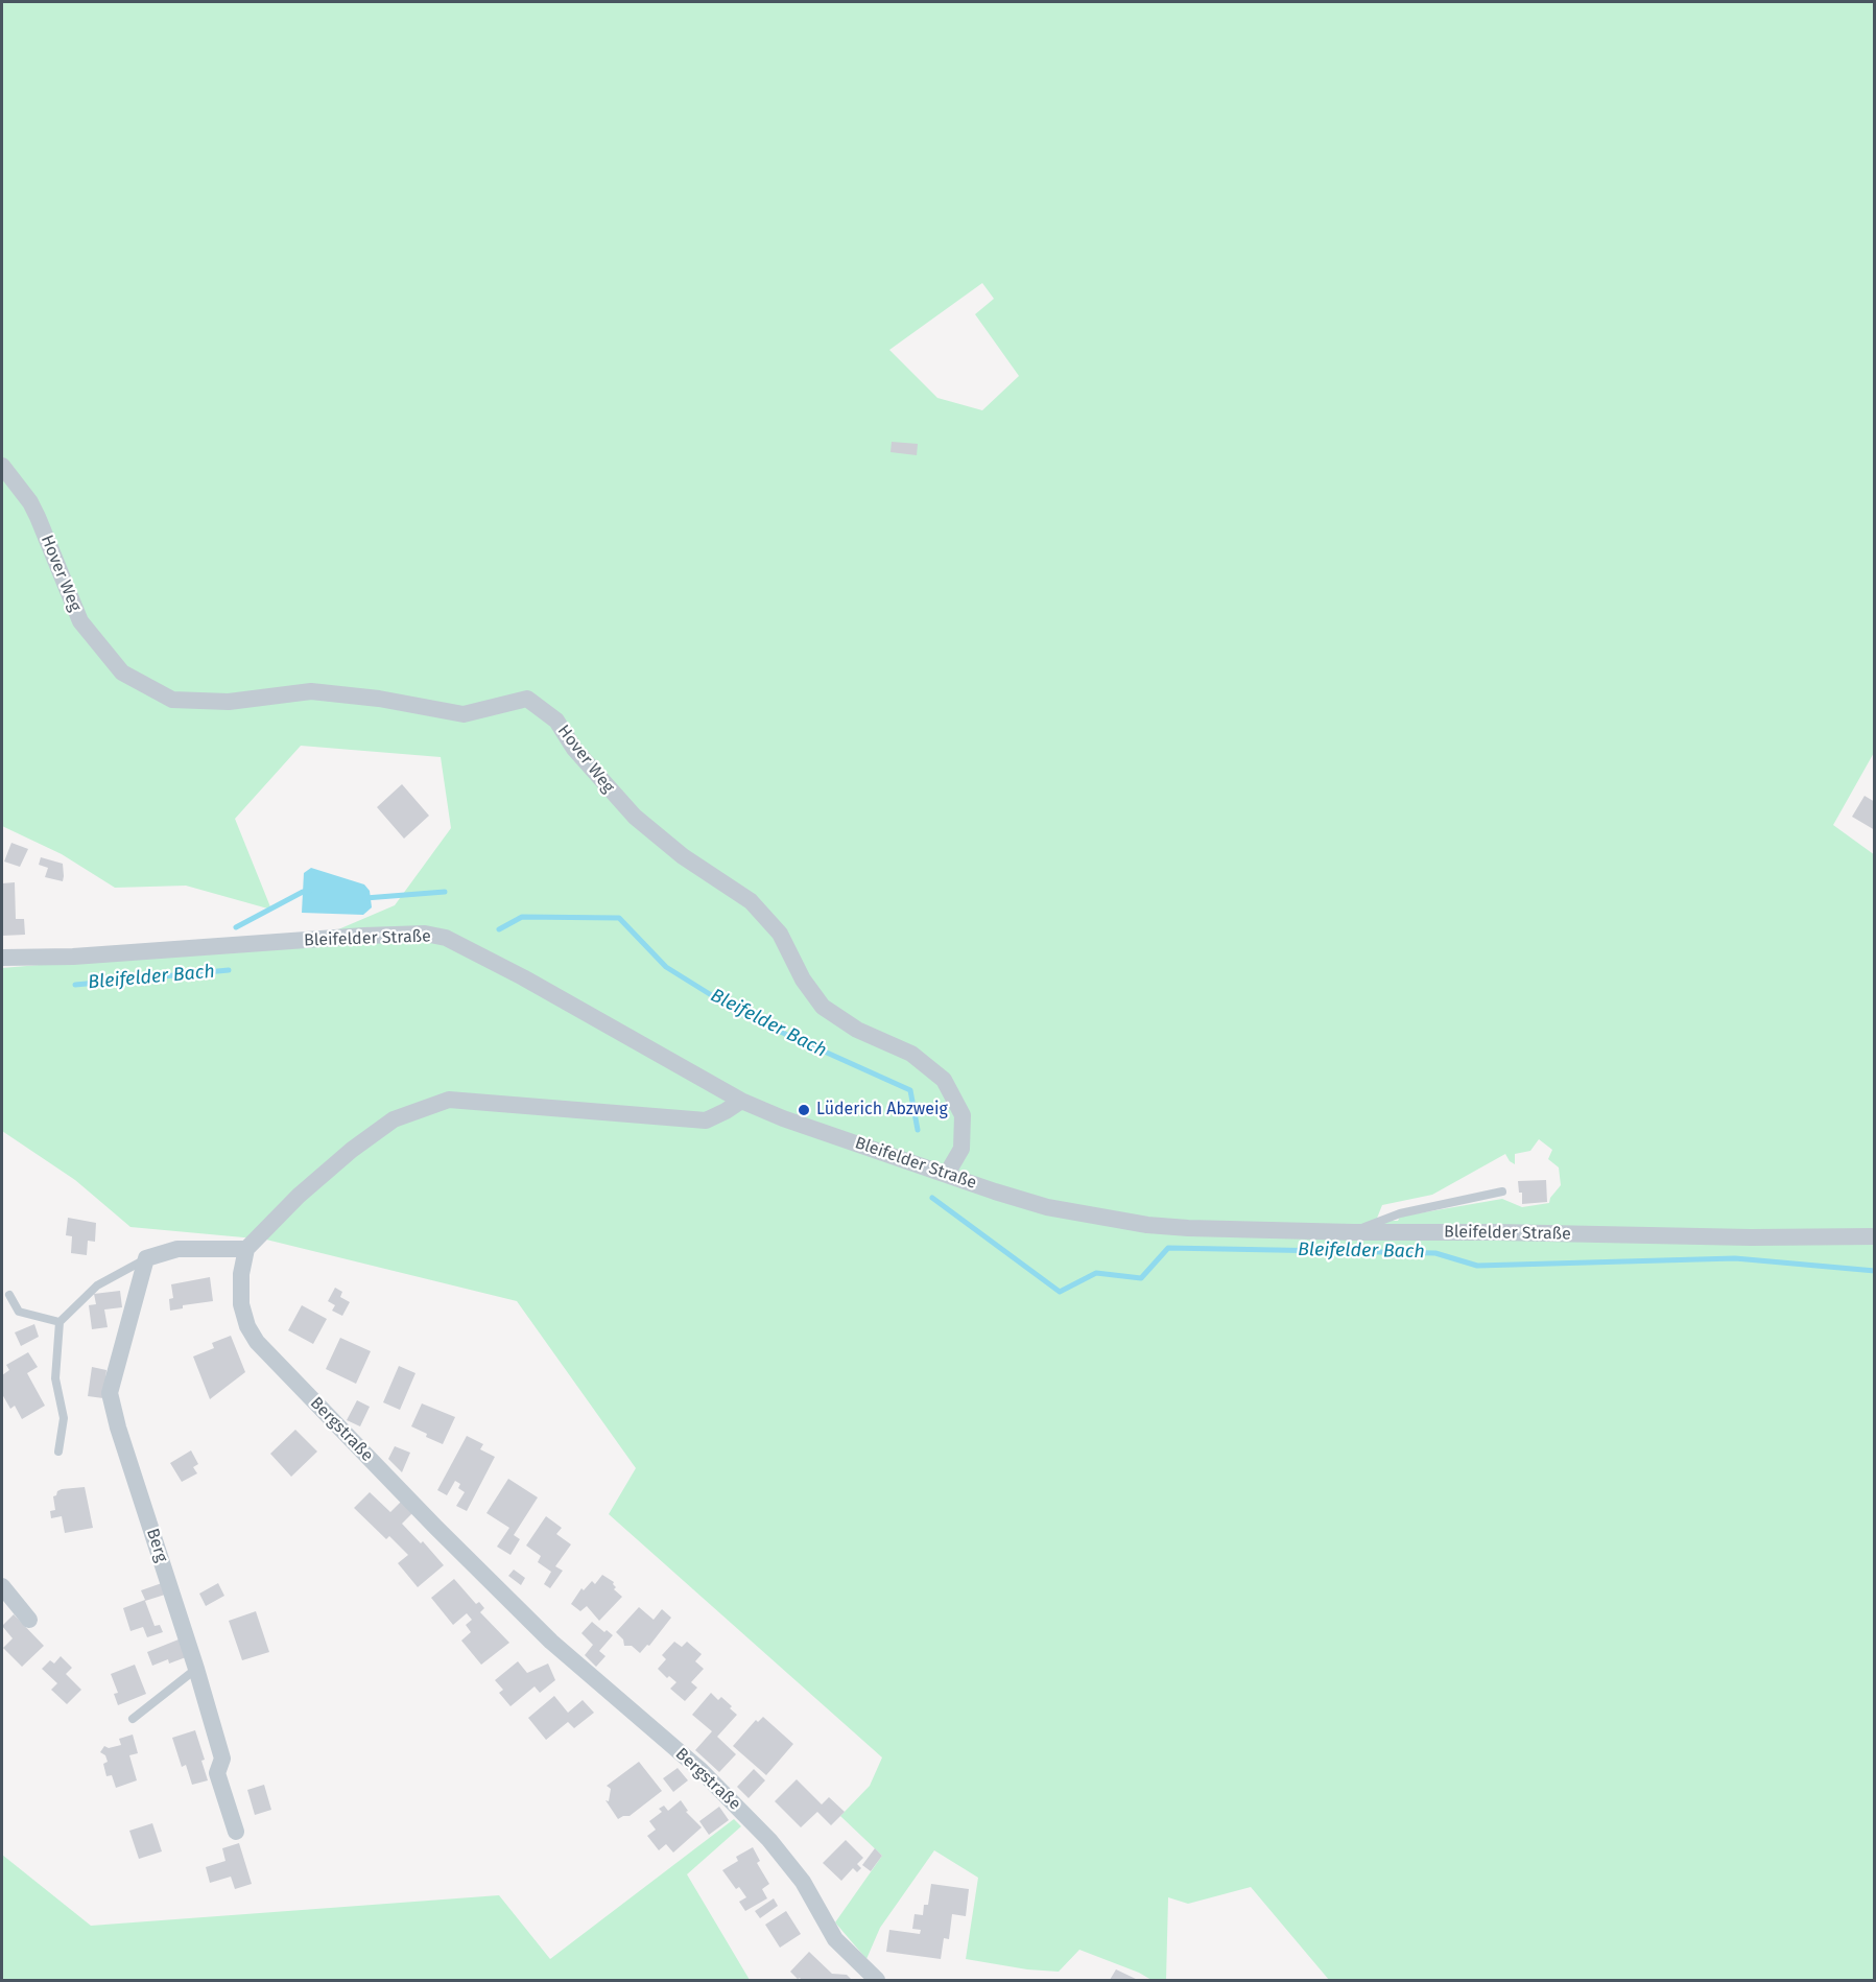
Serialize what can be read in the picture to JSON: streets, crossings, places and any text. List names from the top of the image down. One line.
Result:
{"streets":{"street":["Hover Weg","Bleifelder Straße","Bergstraße","Berg"]},"crossings":[["Hover Weg","Bleifelder Straße"]],"water":["Bleifelder Bach"],"places":["Lüderich Abzweig"]}
